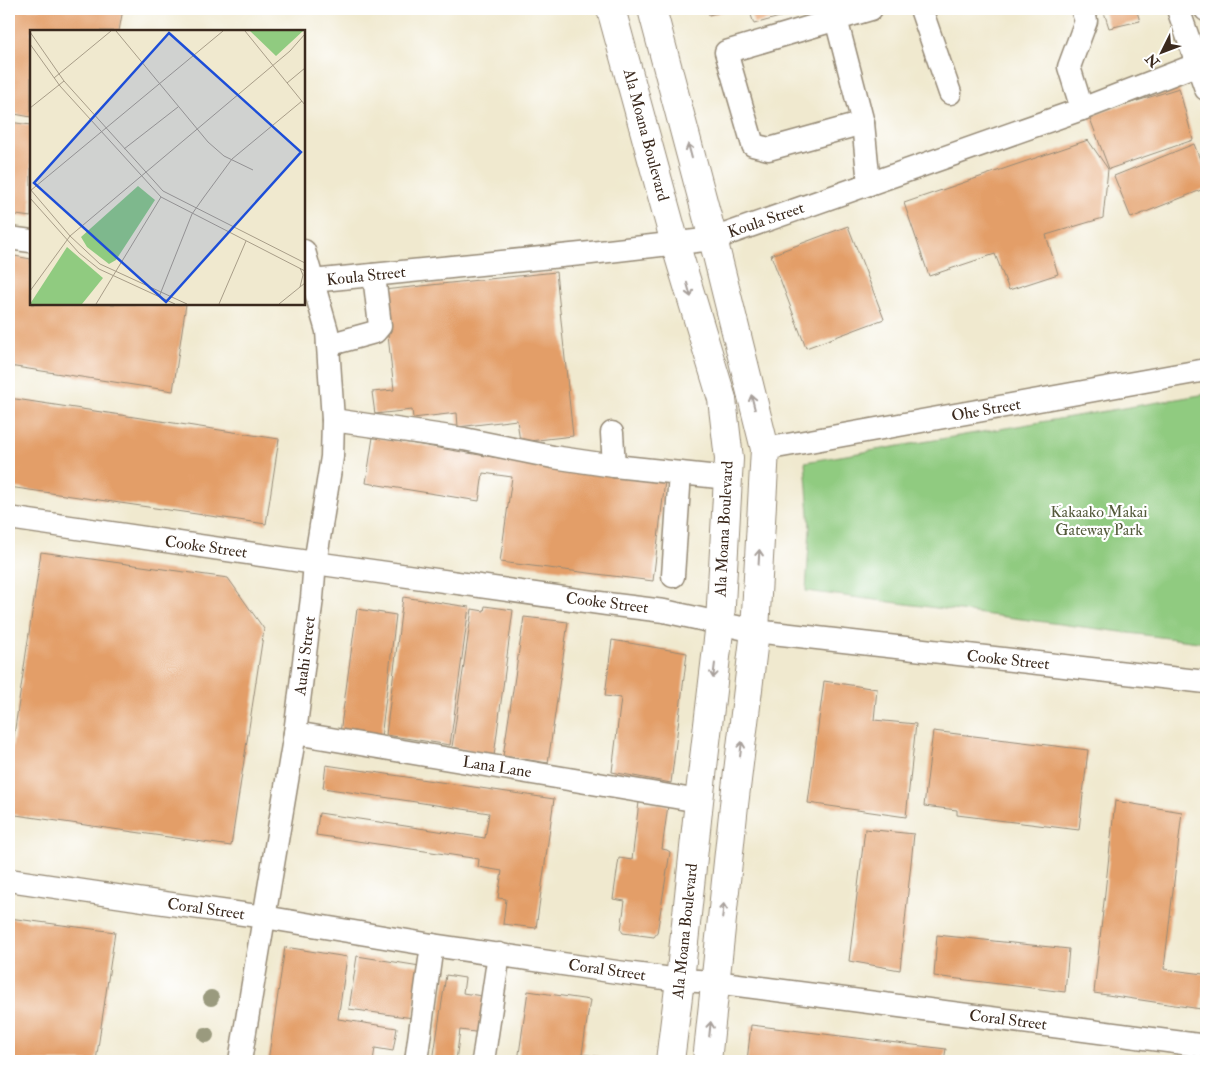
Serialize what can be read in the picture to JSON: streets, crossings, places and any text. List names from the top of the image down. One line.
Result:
{"streets":{"main road":["Ala Moana Boulevard"],"street":["Koula Street","Ohe Street","Cooke Street","Auahi Street","Lana Lane","Coral Street"]},"crossings":[["Ala Moana Boulevard","Koula Street"],["Ala Moana Boulevard","Cooke Street"],["Ala Moana Boulevard","Lana Lane"],["Ala Moana Boulevard","Coral Street"],["Koula Street","Auahi Street"],["Cooke Street","Auahi Street"],["Auahi Street","Lana Lane"],["Auahi Street","Coral Street"]],"parks":["Kakaako Makai Gateway Park"],"north":"bottom left"}
